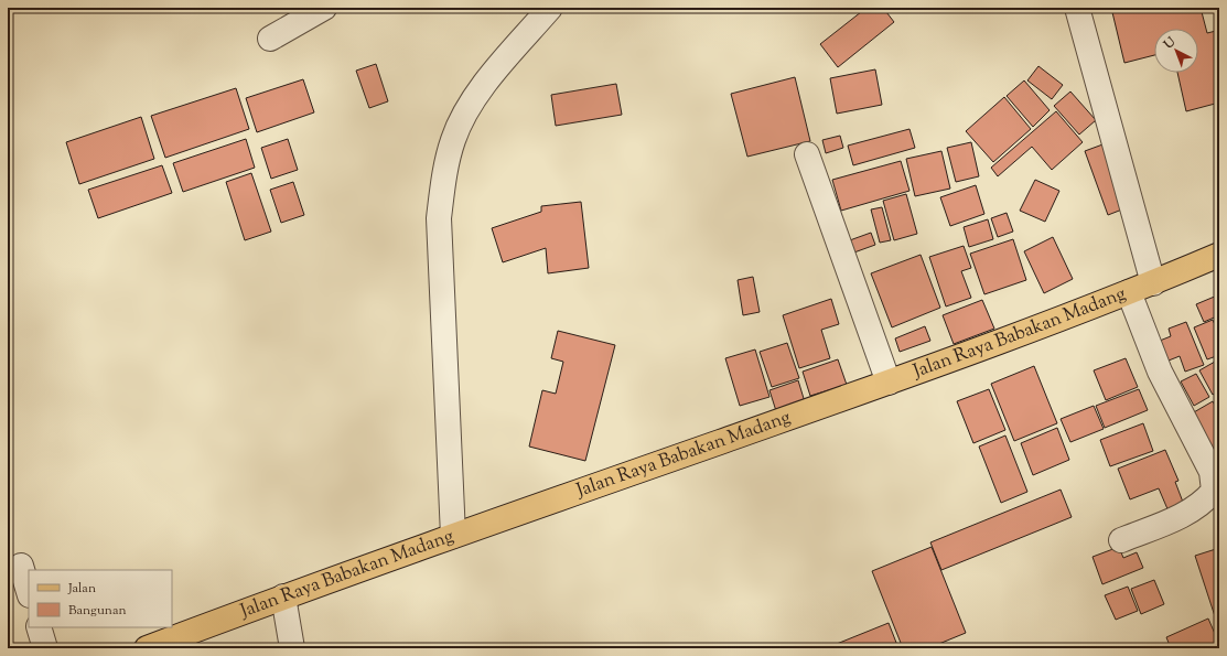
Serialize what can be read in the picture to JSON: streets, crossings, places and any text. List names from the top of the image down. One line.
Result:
{"streets":{"main road":["Jalan Raya Babakan Madang"]},"legend":["Jalan","Bangunan"],"north":"top left"}
